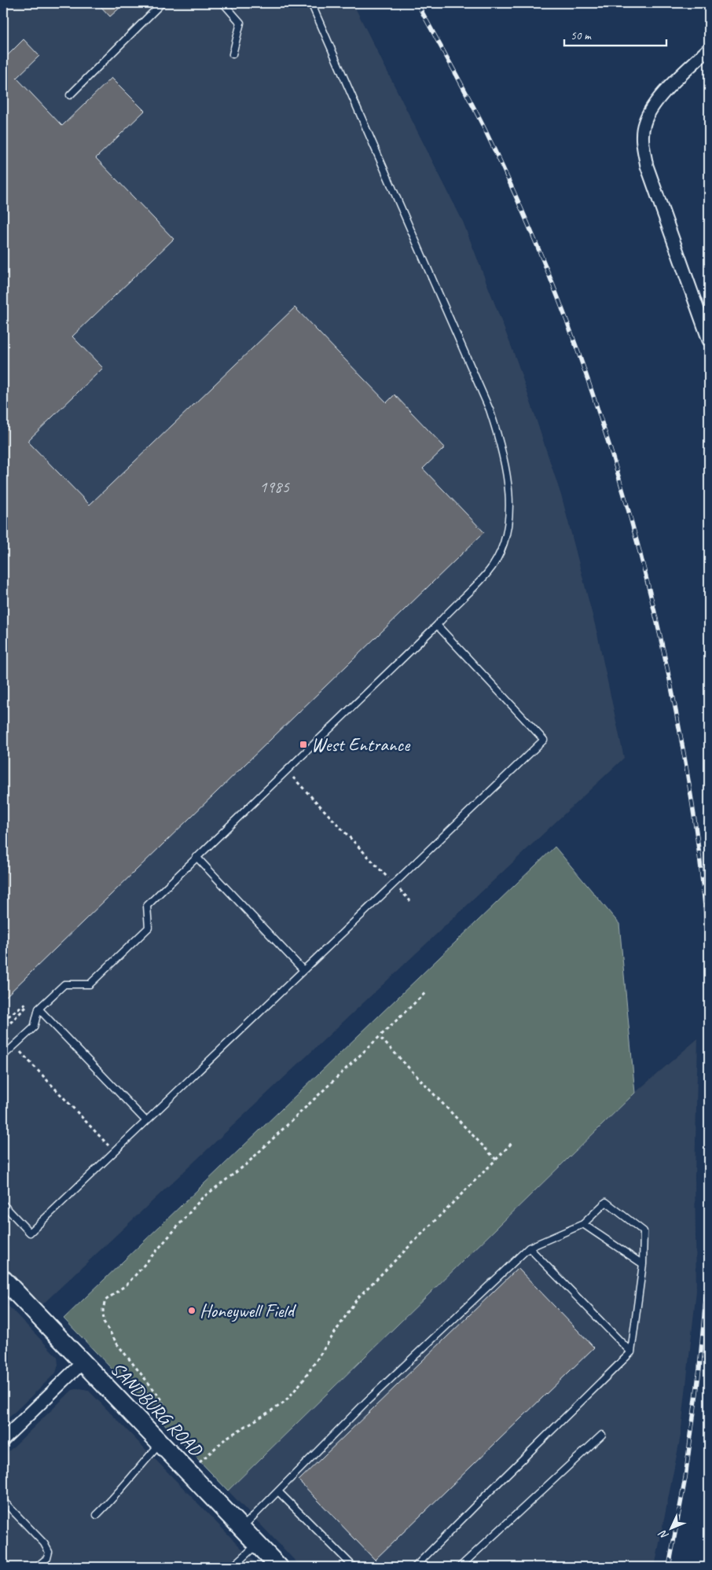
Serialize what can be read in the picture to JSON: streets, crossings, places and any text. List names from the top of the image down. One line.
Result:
{"streets":{"street":["SANDBURG ROAD"]},"places":{"transit":["West Entrance"],"other":["Honeywell Field"]},"house_numbers":["1985"],"scale_bar":"50 m","north":"bottom left"}
